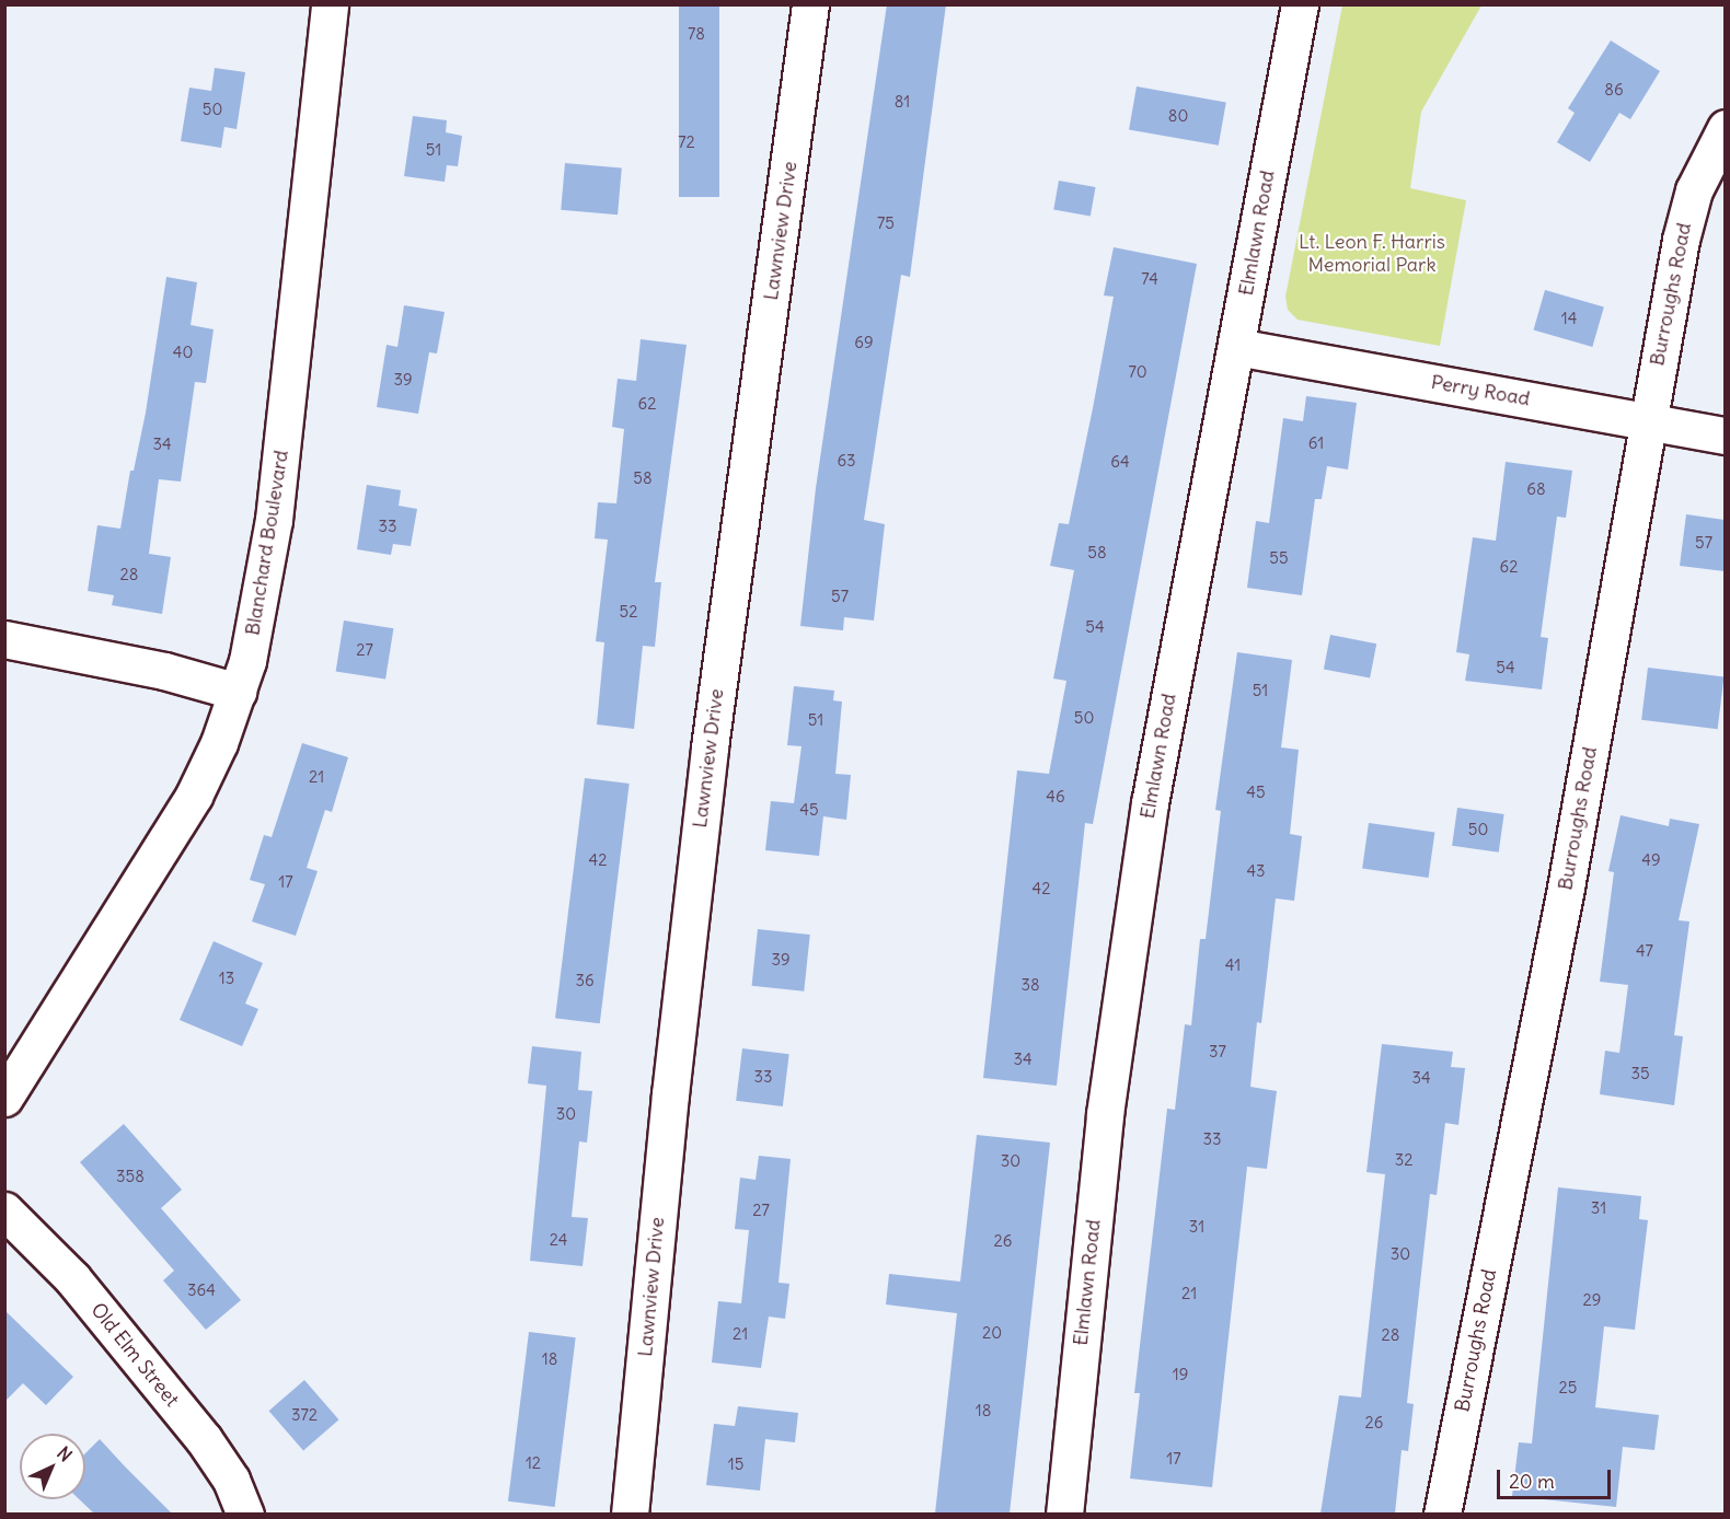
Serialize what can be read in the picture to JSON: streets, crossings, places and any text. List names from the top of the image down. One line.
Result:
{"streets":{"street":["Lawnview Drive","Elmlawn Road","Burroughs Road","Perry Road","Blanchard Boulevard","Old Elm Street"]},"crossings":[["Elmlawn Road","Perry Road"],["Burroughs Road","Perry Road"]],"parks":["Lt. Leon F. Harris Memorial Park"],"house_numbers":["78","86","81","50","80","72","51","75","74","14","69","40","70","39","62","61","34","63","64","58","68","33","57","58","55","62","28","57","52","54","27","54","51","50","51","21","45","46","45","50","42","49","43","17","42","47","39","41","13","36","38","37","34","35","33","34","30","33","32","30","358","31","27","31","24","26","30","364","21","29","20","21","28","18","19","25","18","372","26","17","12","15"],"scale_bar":"20 m","north":"top right"}
